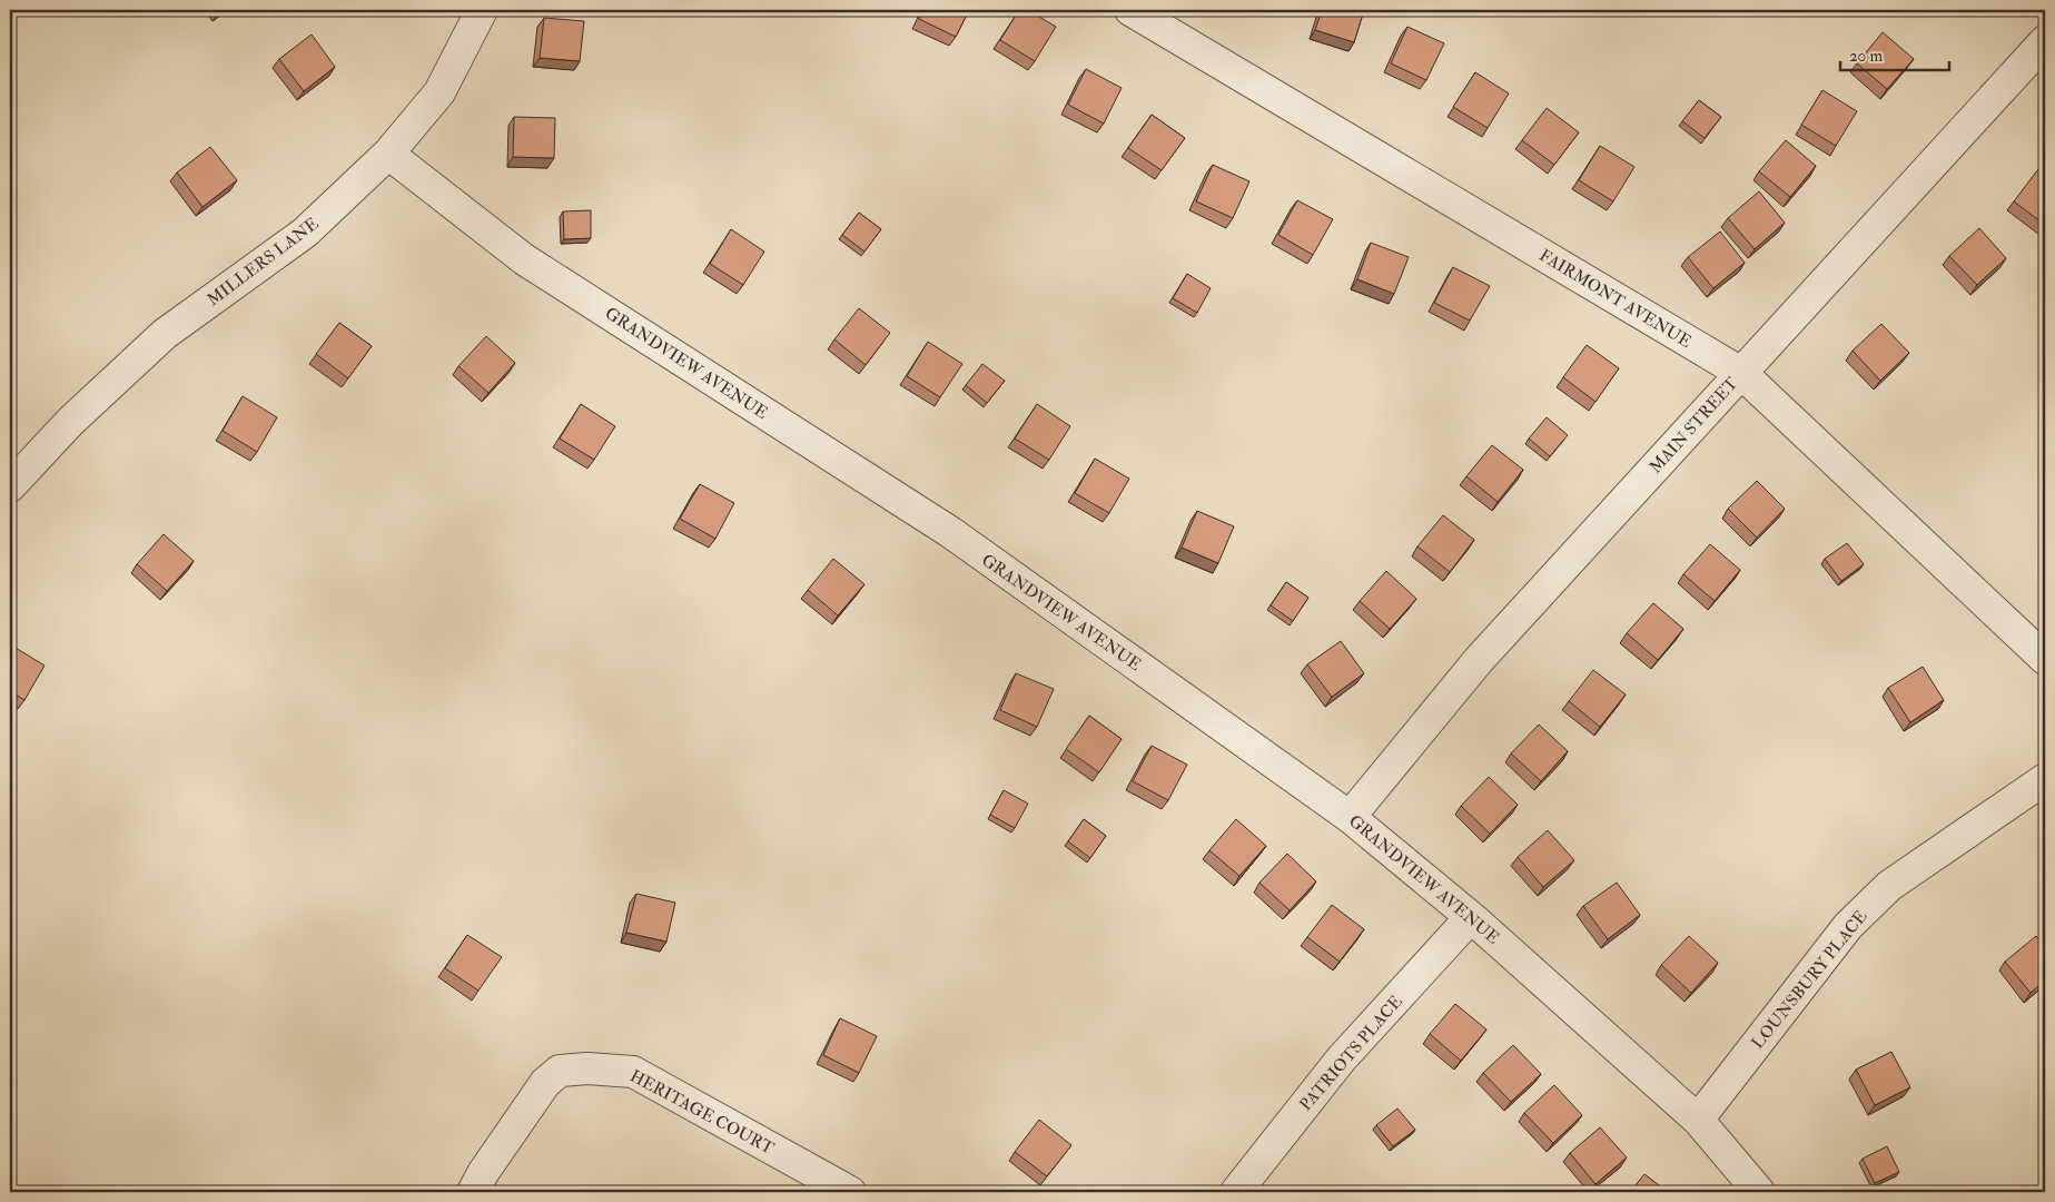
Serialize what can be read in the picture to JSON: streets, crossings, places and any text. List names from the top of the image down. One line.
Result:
{"streets":{"street":["MILLERS LANE","FAIRMONT AVENUE","GRANDVIEW AVENUE","MAIN STREET","LOUNSBURY PLACE","PATRIOTS PLACE","HERITAGE COURT"]},"crossings":[["MILLERS LANE","GRANDVIEW AVENUE"],["FAIRMONT AVENUE","MAIN STREET"],["GRANDVIEW AVENUE","MAIN STREET"],["GRANDVIEW AVENUE","LOUNSBURY PLACE"],["GRANDVIEW AVENUE","PATRIOTS PLACE"]],"scale_bar":"20 m"}
